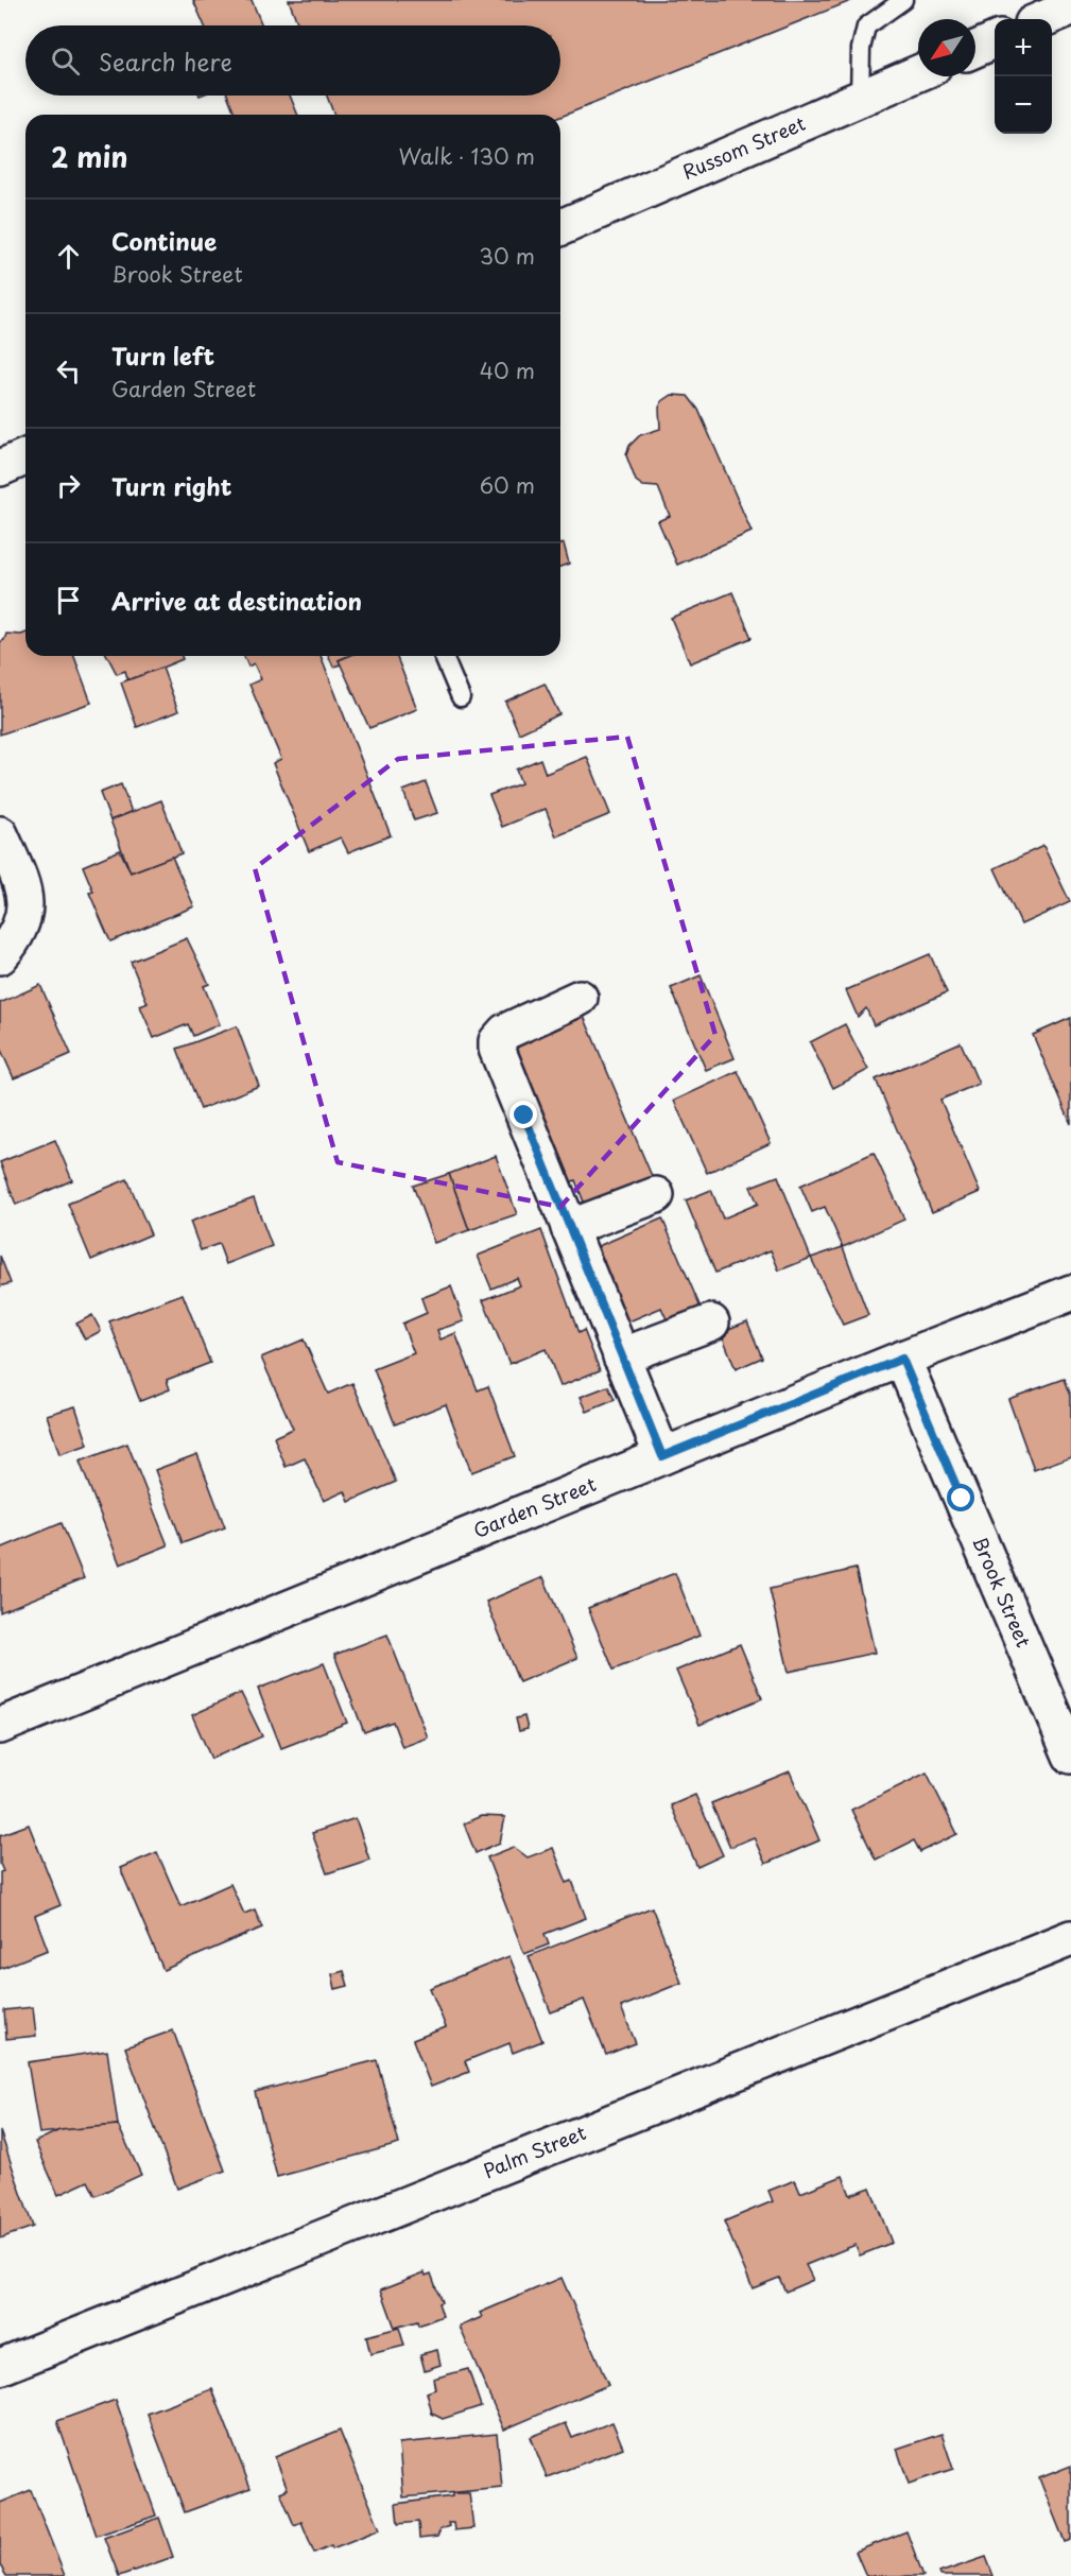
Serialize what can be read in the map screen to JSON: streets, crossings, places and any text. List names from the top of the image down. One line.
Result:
{"streets":{"street":["Russom Street","Garden Street","Brook Street","Palm Street"]},"crossings":[["Garden Street","Brook Street"]],"north":"bottom left","page":{"map_buttons":["+","−"],"search":"Search here","heading":["2 min","Walk · 130 m"],"list":[["Continue","Brook Street","30 m"],["Turn left","Garden Street","40 m"],["Turn right","60 m"],"Arrive at destination"]}}
